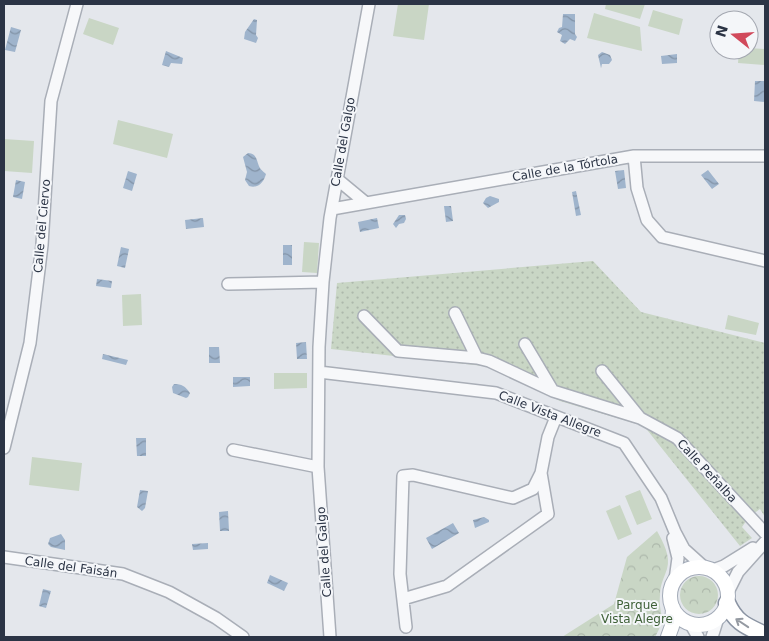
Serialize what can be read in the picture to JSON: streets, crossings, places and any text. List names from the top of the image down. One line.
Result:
{"streets":{"street":["Calle del Galgo","Calle de la Tórtola","Calle del Ciervo","Calle Vista Allegre","Calle Peñalba","Calle del Faisán"]},"crossings":[["Calle del Galgo","Calle de la Tórtola"],["Calle del Galgo","Calle Vista Allegre"]],"parks":["Parque Vista Alegre"],"north":"left"}
